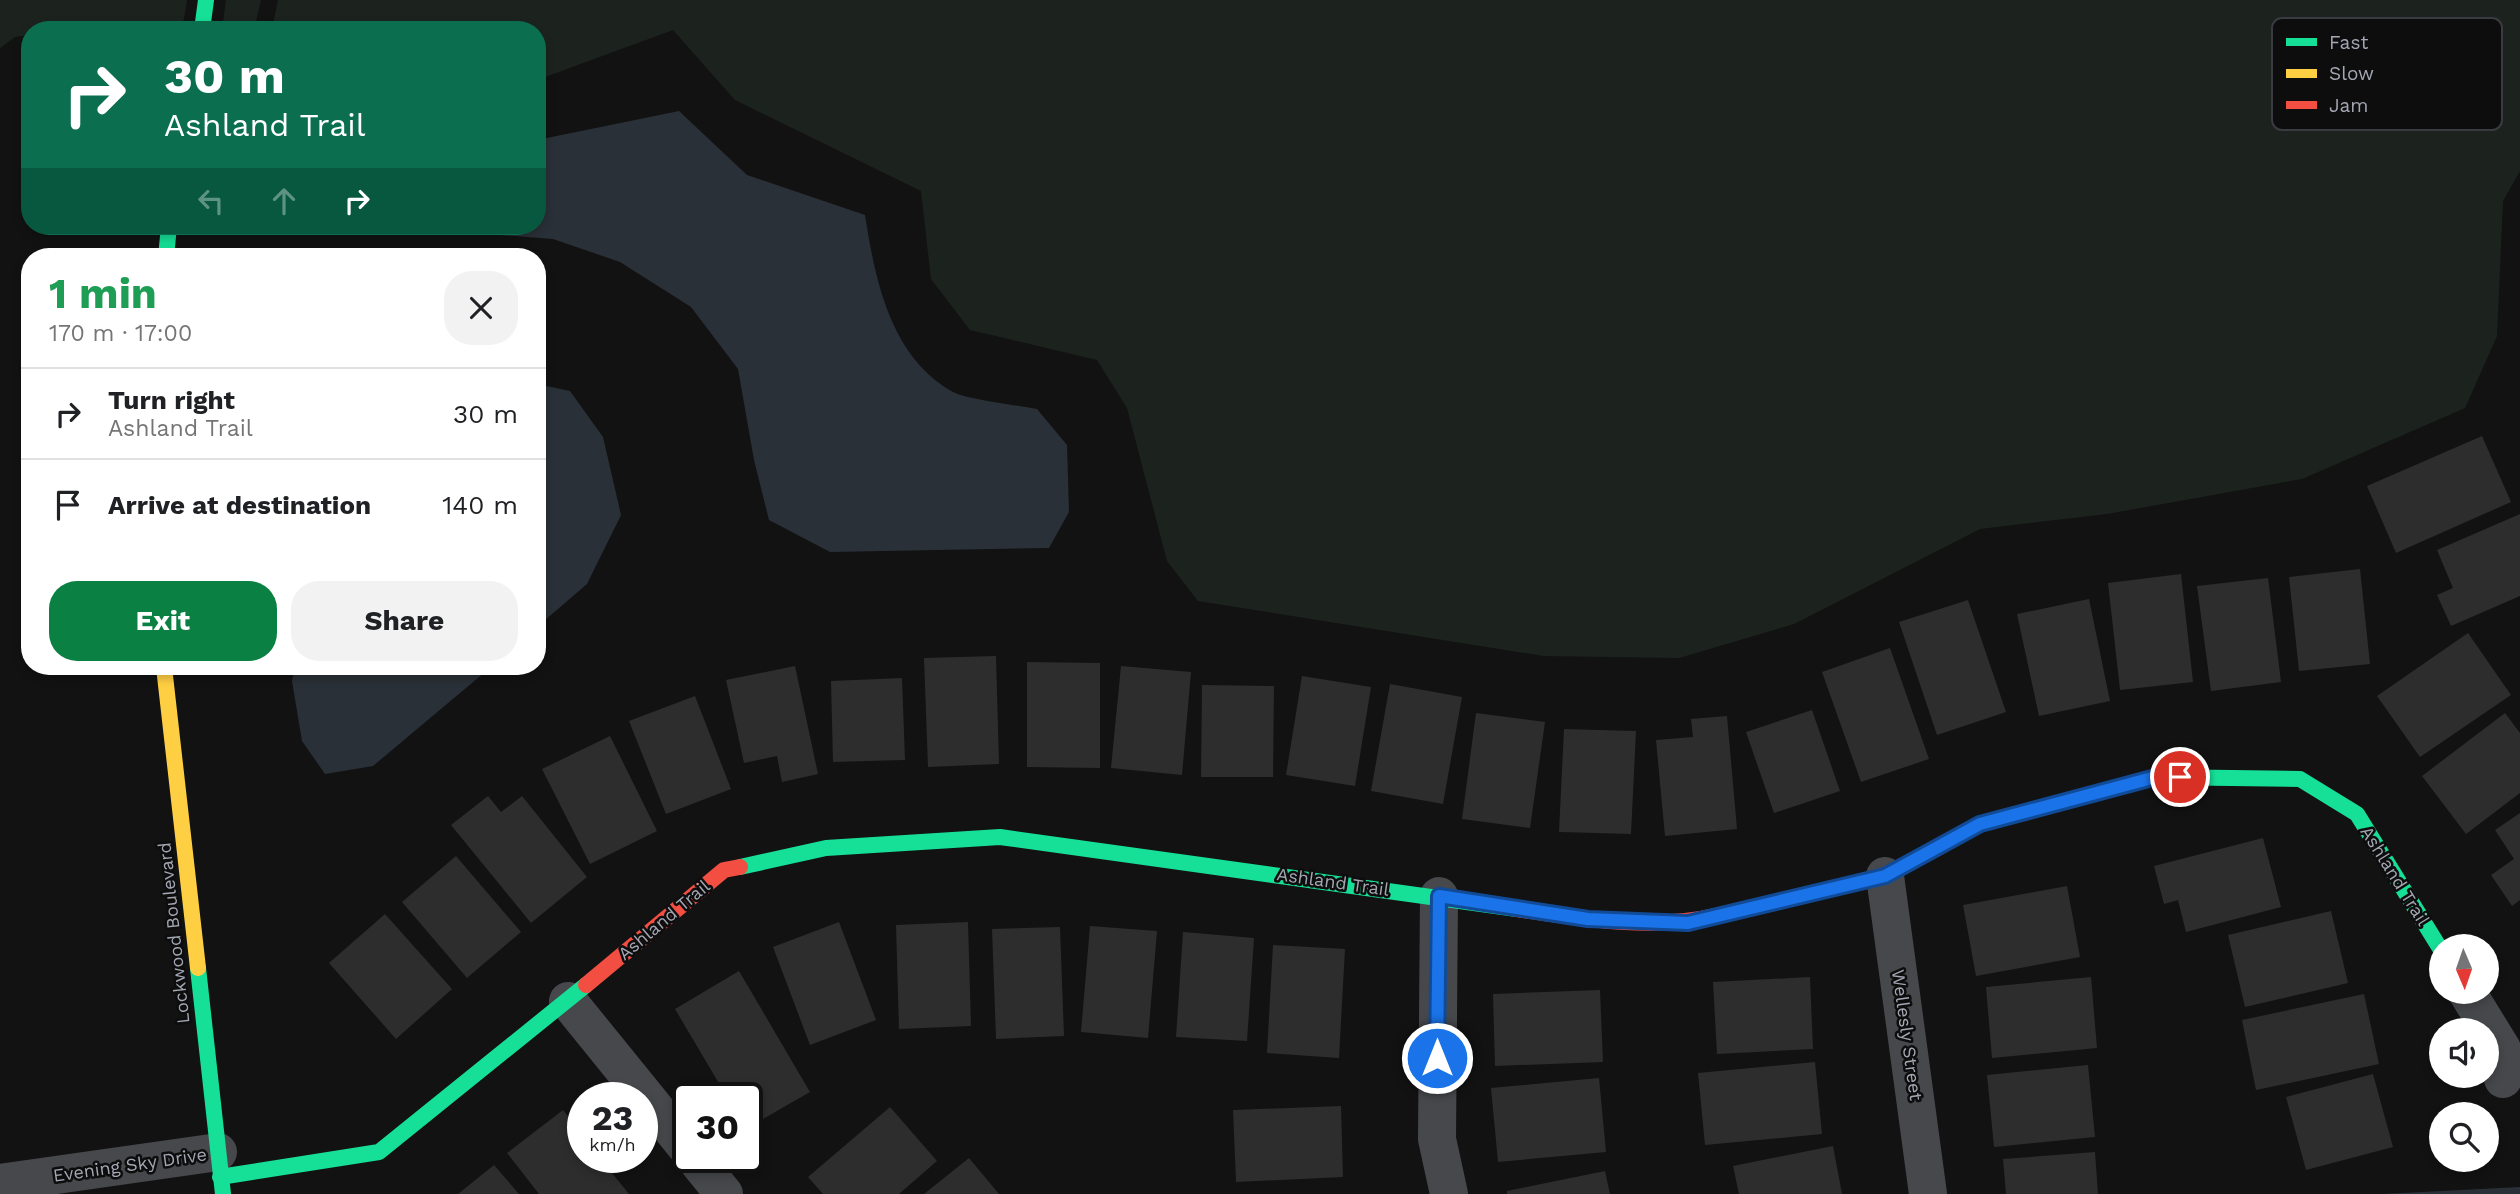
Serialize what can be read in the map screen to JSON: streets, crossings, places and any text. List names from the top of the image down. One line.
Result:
{"streets":{"street":["Ashland Trail","Lockwood Boulevard","Wellesly Street","Evening Sky Drive"]},"crossings":[["Ashland Trail","Lockwood Boulevard"],["Ashland Trail","Wellesly Street"],["Ashland Trail","Evening Sky Drive"],["Lockwood Boulevard","Evening Sky Drive"]],"legend":["Fast","Slow","Jam"],"north":"bottom","page":{"turn":["30 m","Ashland Trail"],"heading":["1 min","170 m · 17:00"],"list":[{"name":"Turn right","note":"Ashland Trail","value":"30 m"},{"name":"Arrive at destination","value":"140 m"}],"buttons":["Exit","Share"],"speed":"23 km/h","limit":"30"}}
